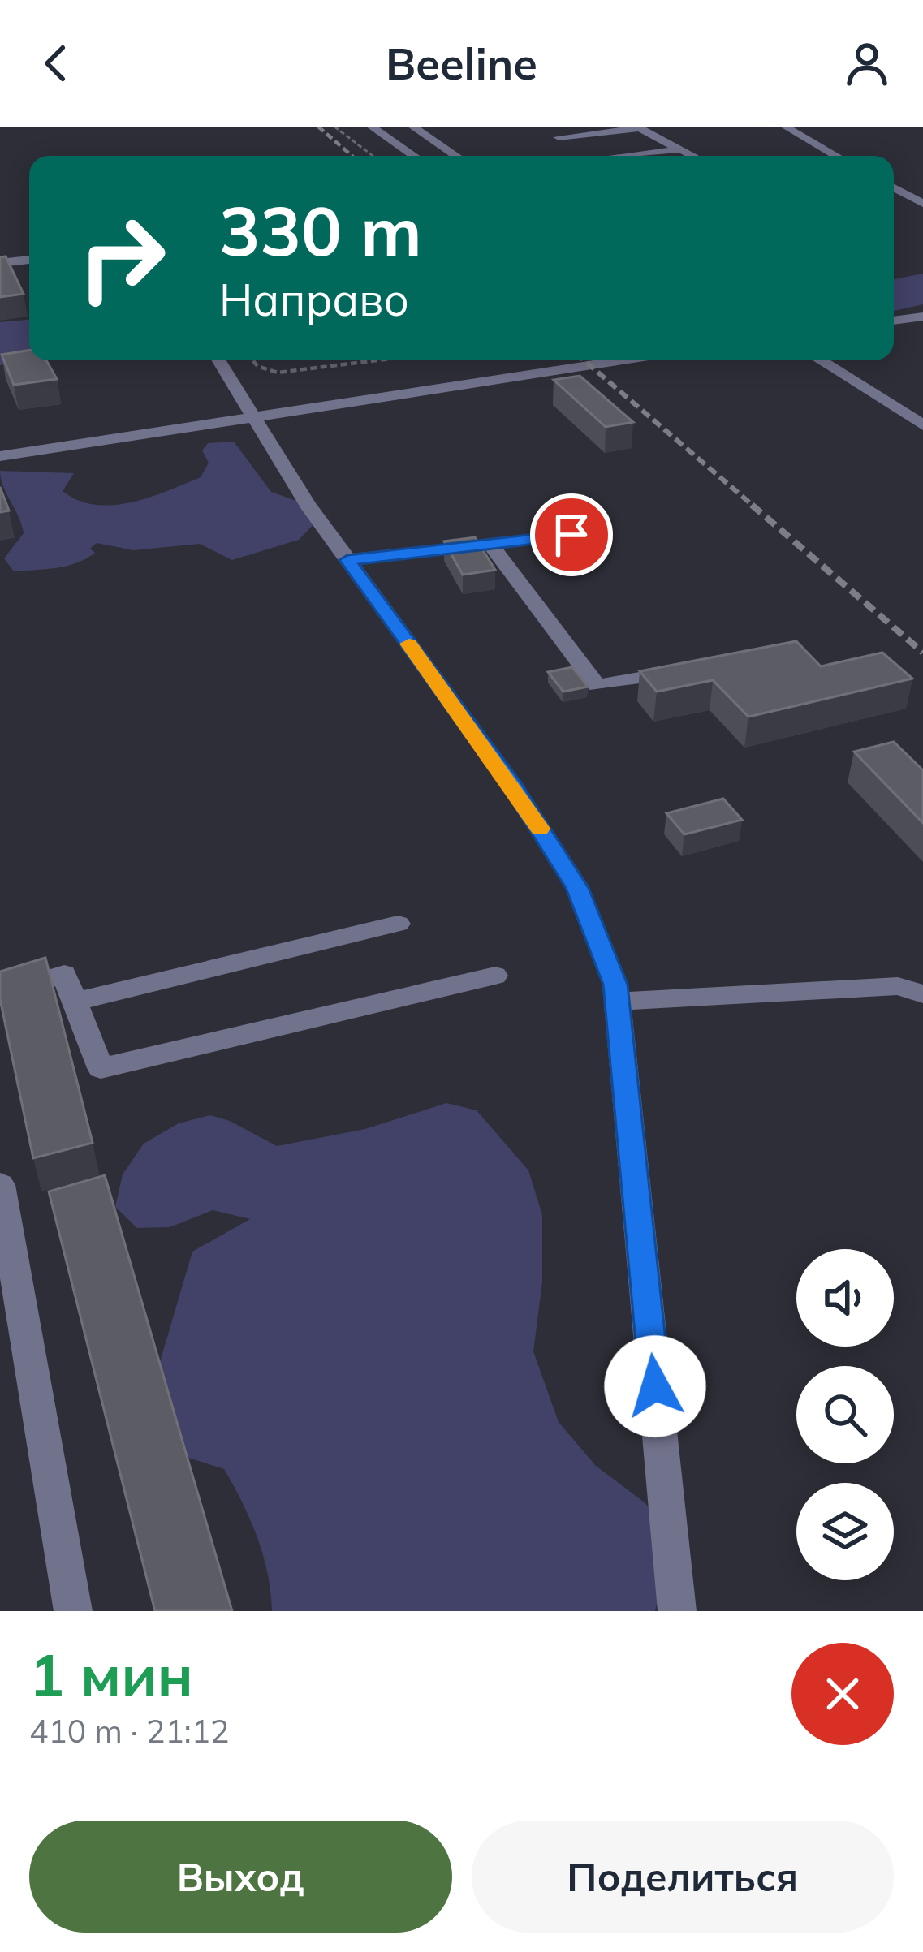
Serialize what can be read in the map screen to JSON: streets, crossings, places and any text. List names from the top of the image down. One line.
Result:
{"page":{"header":"Beeline","turn":["330 m","Направо"],"heading":["1 мин","410 m · 21:12"],"buttons":["Выход","Поделиться"]}}
